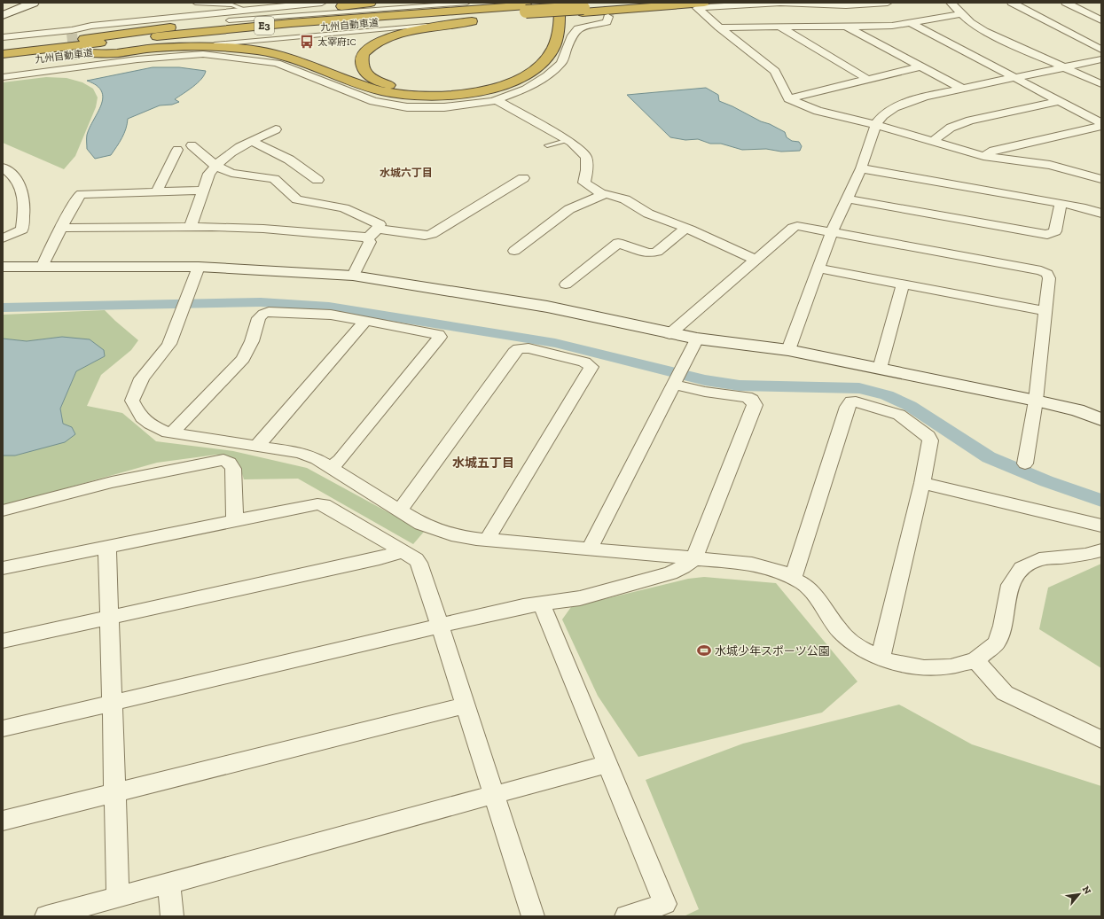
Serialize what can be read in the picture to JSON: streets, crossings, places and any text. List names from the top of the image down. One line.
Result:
{"streets":{"highway":["九州自動車道","E3"]},"districts":["水城六丁目","水城五丁目"],"places":{"bus stop":["太宰府IC"],"sports":["水城少年スポーツ公園"]},"north":"top right"}
